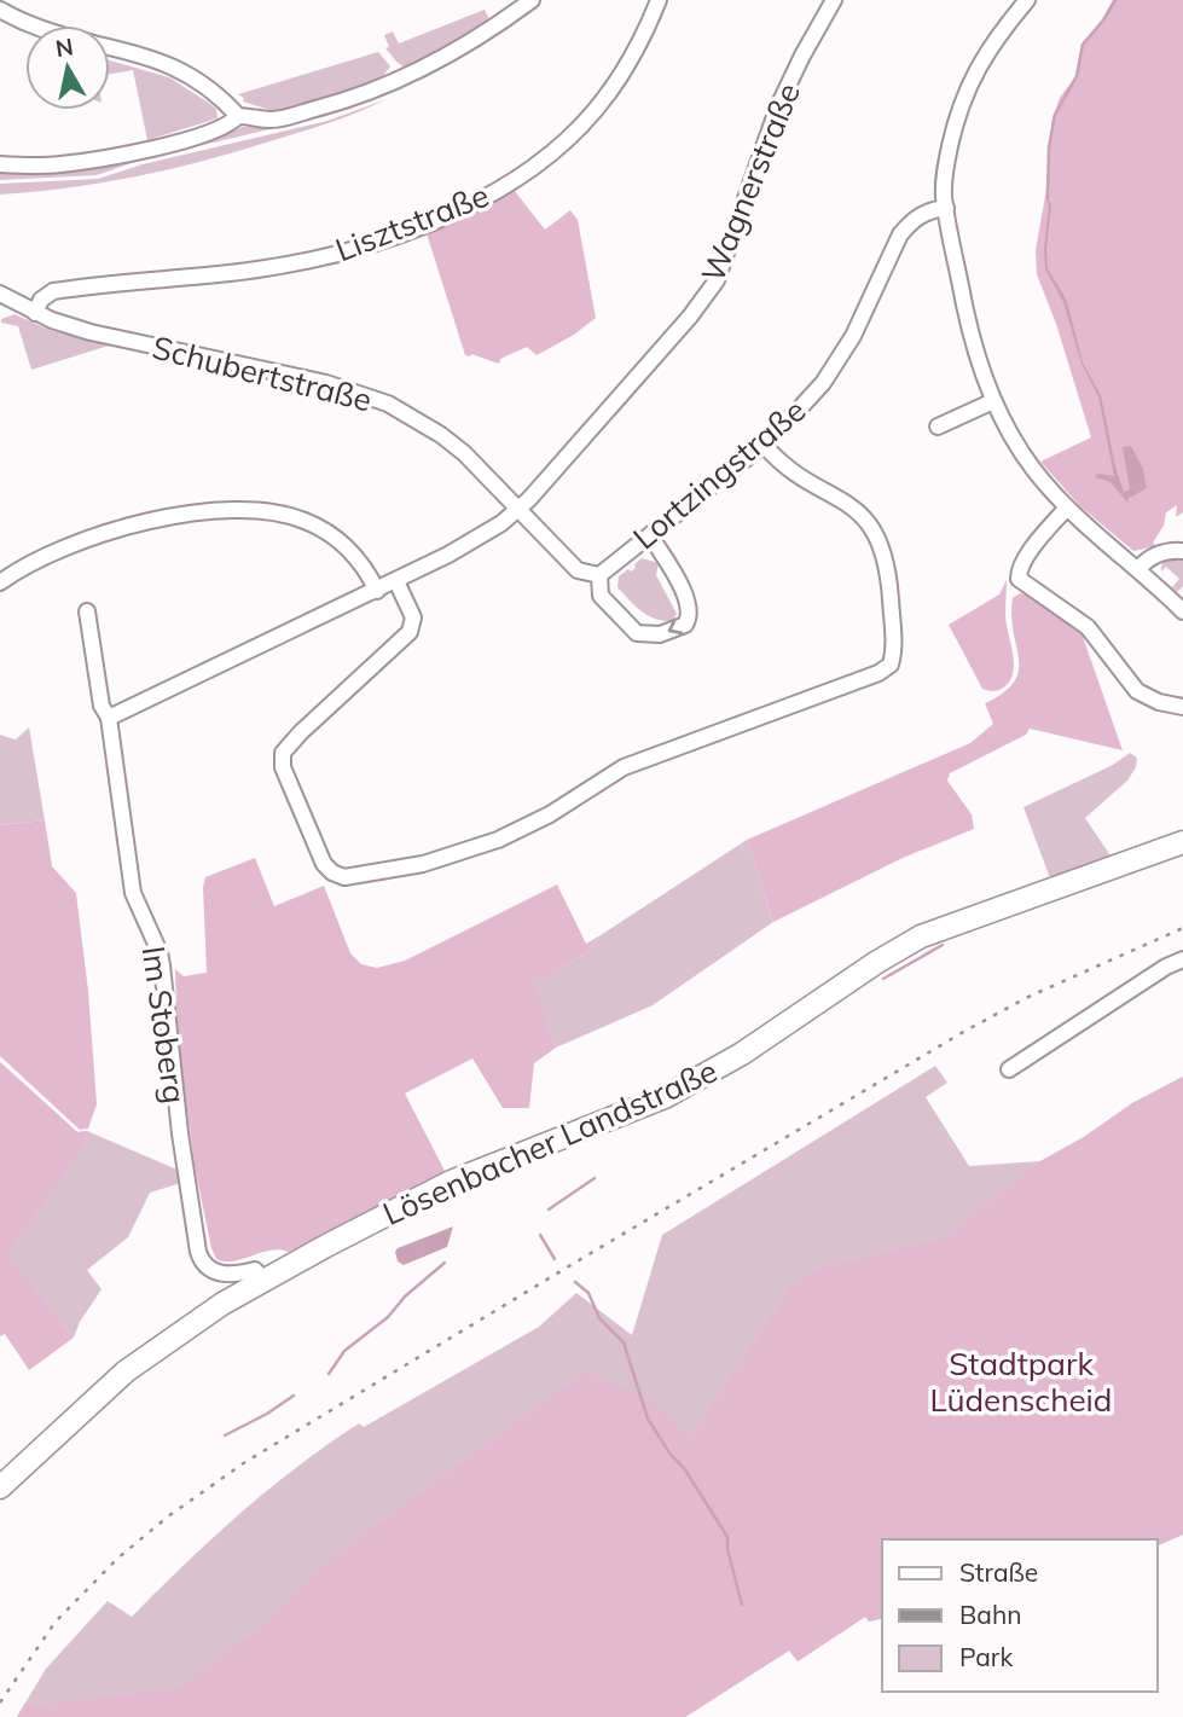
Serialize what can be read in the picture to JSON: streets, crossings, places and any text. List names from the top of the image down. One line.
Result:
{"streets":{"main road":["Lösenbacher Landstraße"],"street":["Wagnerstraße","Lisztstraße","Schubertstraße","Lortzingstraße","Im Stoberg"]},"crossings":[["Wagnerstraße","Schubertstraße"],["Lisztstraße","Schubertstraße"],["Schubertstraße","Lortzingstraße"],["Im Stoberg","Lösenbacher Landstraße"]],"parks":["Stadtpark Lüdenscheid"],"legend":["Straße","Bahn","Park"],"north":"top"}
